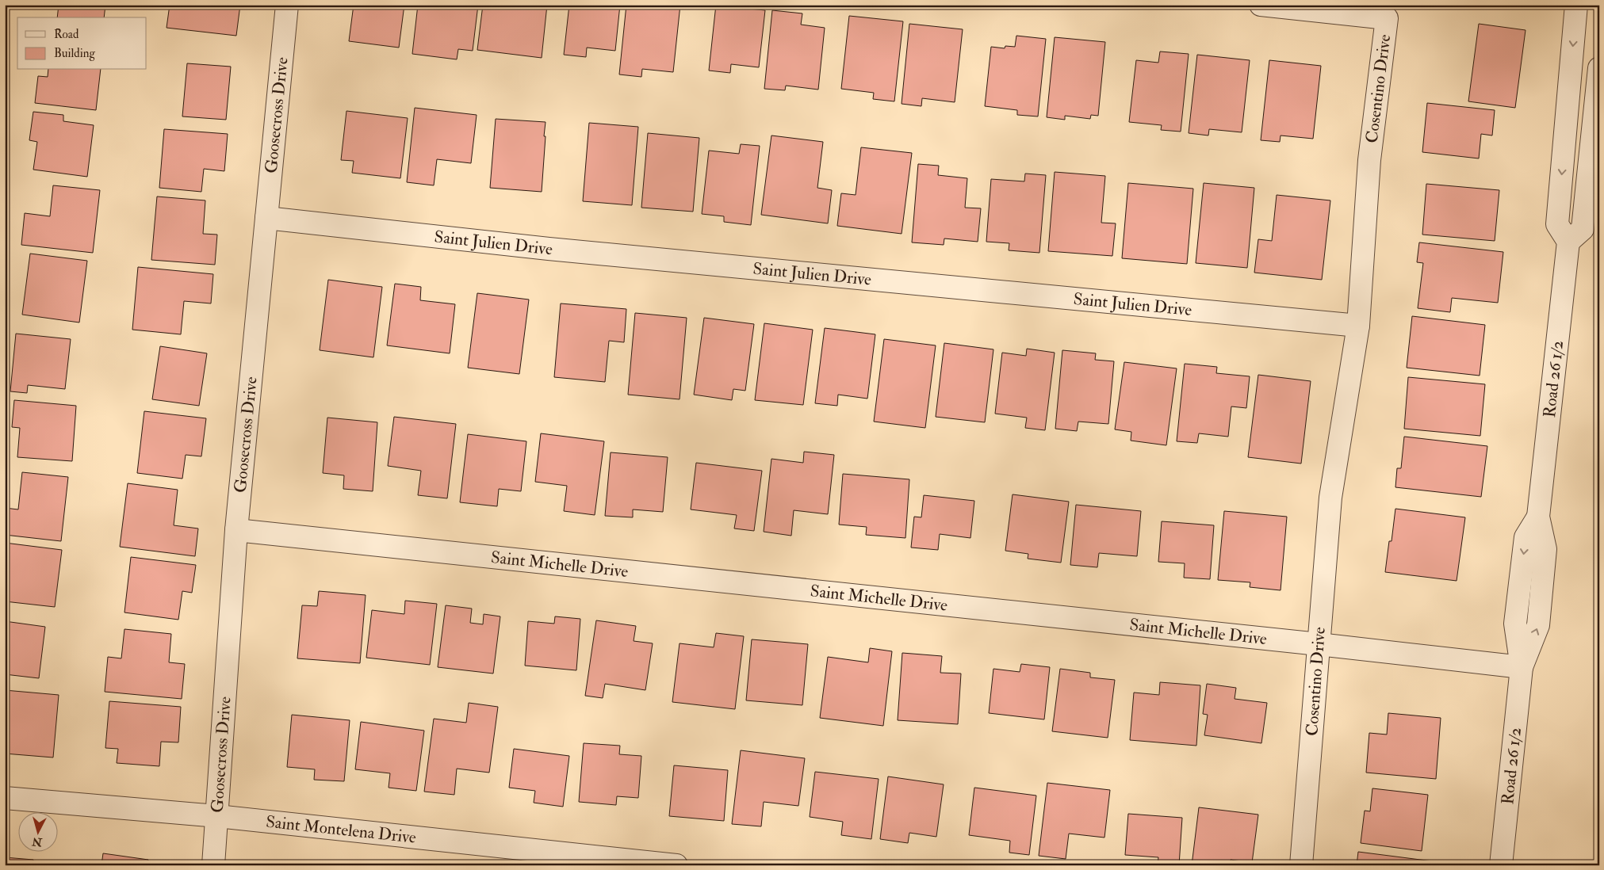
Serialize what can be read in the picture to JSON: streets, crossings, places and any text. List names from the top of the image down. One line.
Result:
{"streets":{"street":["Cosentino Drive","Goosecross Drive","Saint Julien Drive","Road 26 1/2","Saint Michelle Drive","Saint Montelena Drive"]},"crossings":[["Cosentino Drive","Saint Julien Drive"],["Cosentino Drive","Saint Michelle Drive"],["Goosecross Drive","Saint Julien Drive"],["Goosecross Drive","Saint Michelle Drive"],["Goosecross Drive","Saint Montelena Drive"],["Road 26 1/2","Saint Michelle Drive"]],"legend":["Road","Building"],"north":"bottom"}
